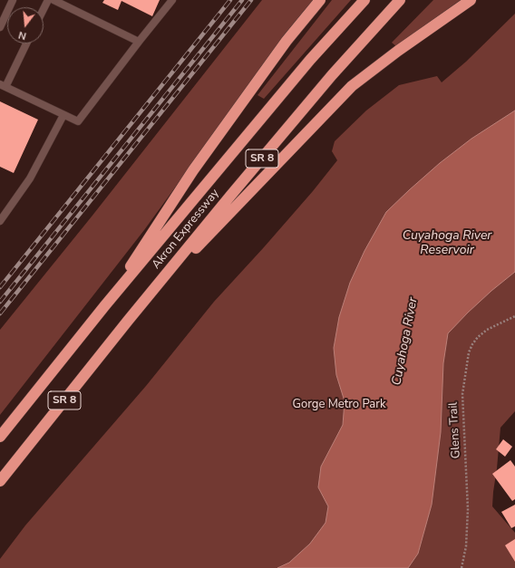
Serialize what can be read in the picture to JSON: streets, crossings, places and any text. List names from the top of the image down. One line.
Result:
{"streets":{"highway":["SR 8","Akron Expressway"],"path":["Glens Trail"]},"water":["Cuyahoga River Reservoir","Cuyahoga River"],"parks":["Gorge Metro Park"],"north":"bottom"}
